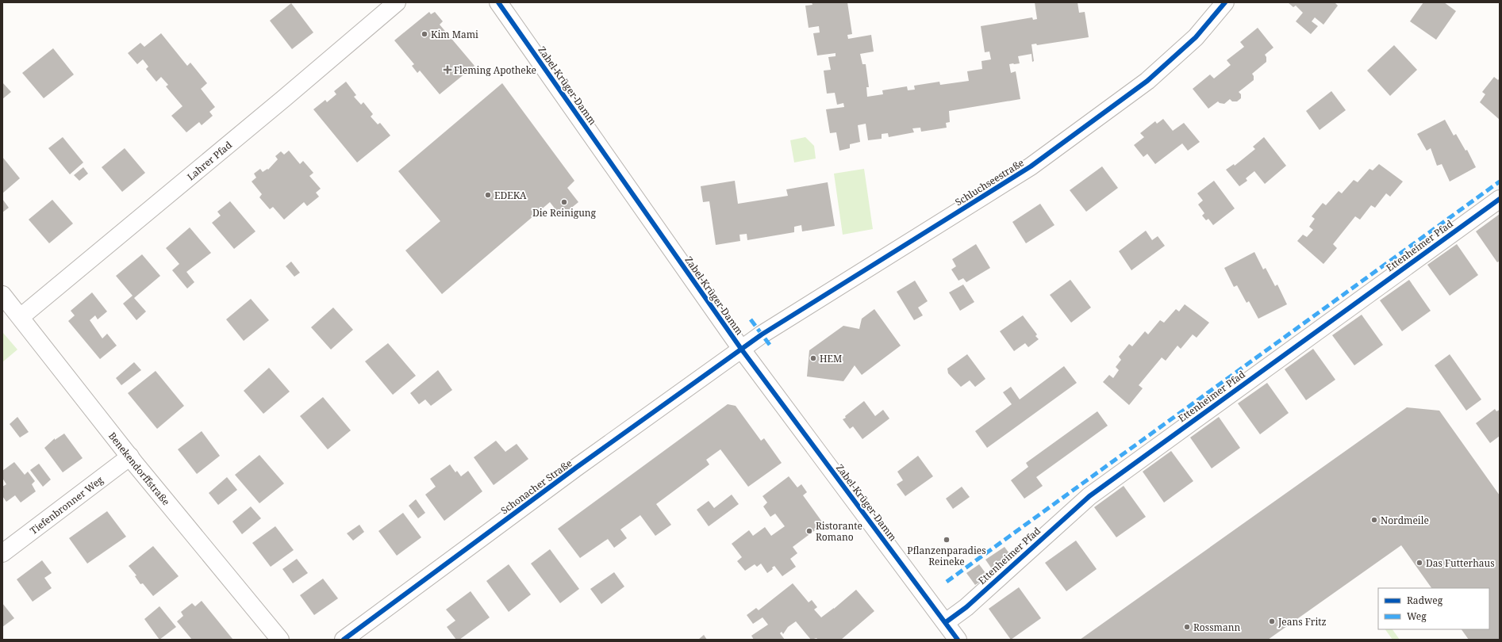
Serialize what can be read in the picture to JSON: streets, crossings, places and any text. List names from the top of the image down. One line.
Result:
{"streets":{"street":["Zabel-Krüger-Damm","Lahrer Pfad","Schluchseestraße","Ettenheimer Pfad","Benekendorffstraße","Schonacher Straße","Tiefenbronner Weg"]},"crossings":[["Zabel-Krüger-Damm","Schluchseestraße"],["Zabel-Krüger-Damm","Ettenheimer Pfad"],["Zabel-Krüger-Damm","Schonacher Straße"],["Lahrer Pfad","Benekendorffstraße"],["Schluchseestraße","Schonacher Straße"],["Benekendorffstraße","Tiefenbronner Weg"]],"places":{"other":["Kim Mami","EDEKA","Die Reinigung","HEM","Nordmeile","Ristorante Romano","Pflanzenparadies Reineke","Das Futterhaus","Jeans Fritz","Rossmann"],"health":["Fleming Apotheke"]},"legend":["Radweg","Weg"]}
